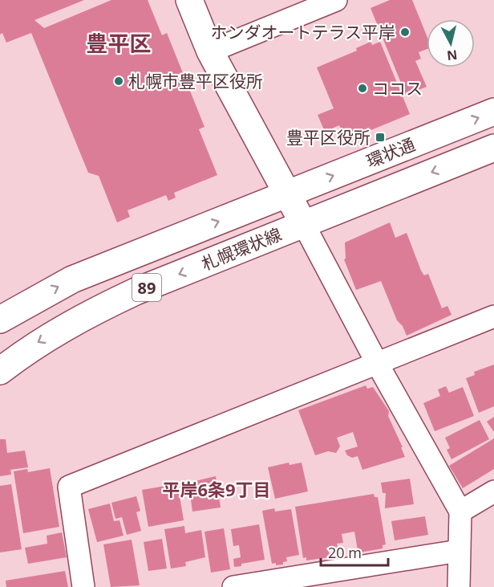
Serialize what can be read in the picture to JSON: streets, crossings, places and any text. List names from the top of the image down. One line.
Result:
{"streets":{"main road":["環状通","札幌環状線","89"]},"crossings":[["環状通","札幌環状線"]],"one_way":["環状通"],"districts":["豊平区","平岸6条9丁目"],"places":{"other":["ホンダオートテラス平岸","札幌市豊平区役所","ココス"],"transit":["豊平区役所"]},"scale_bar":"20 m","north":"bottom"}
